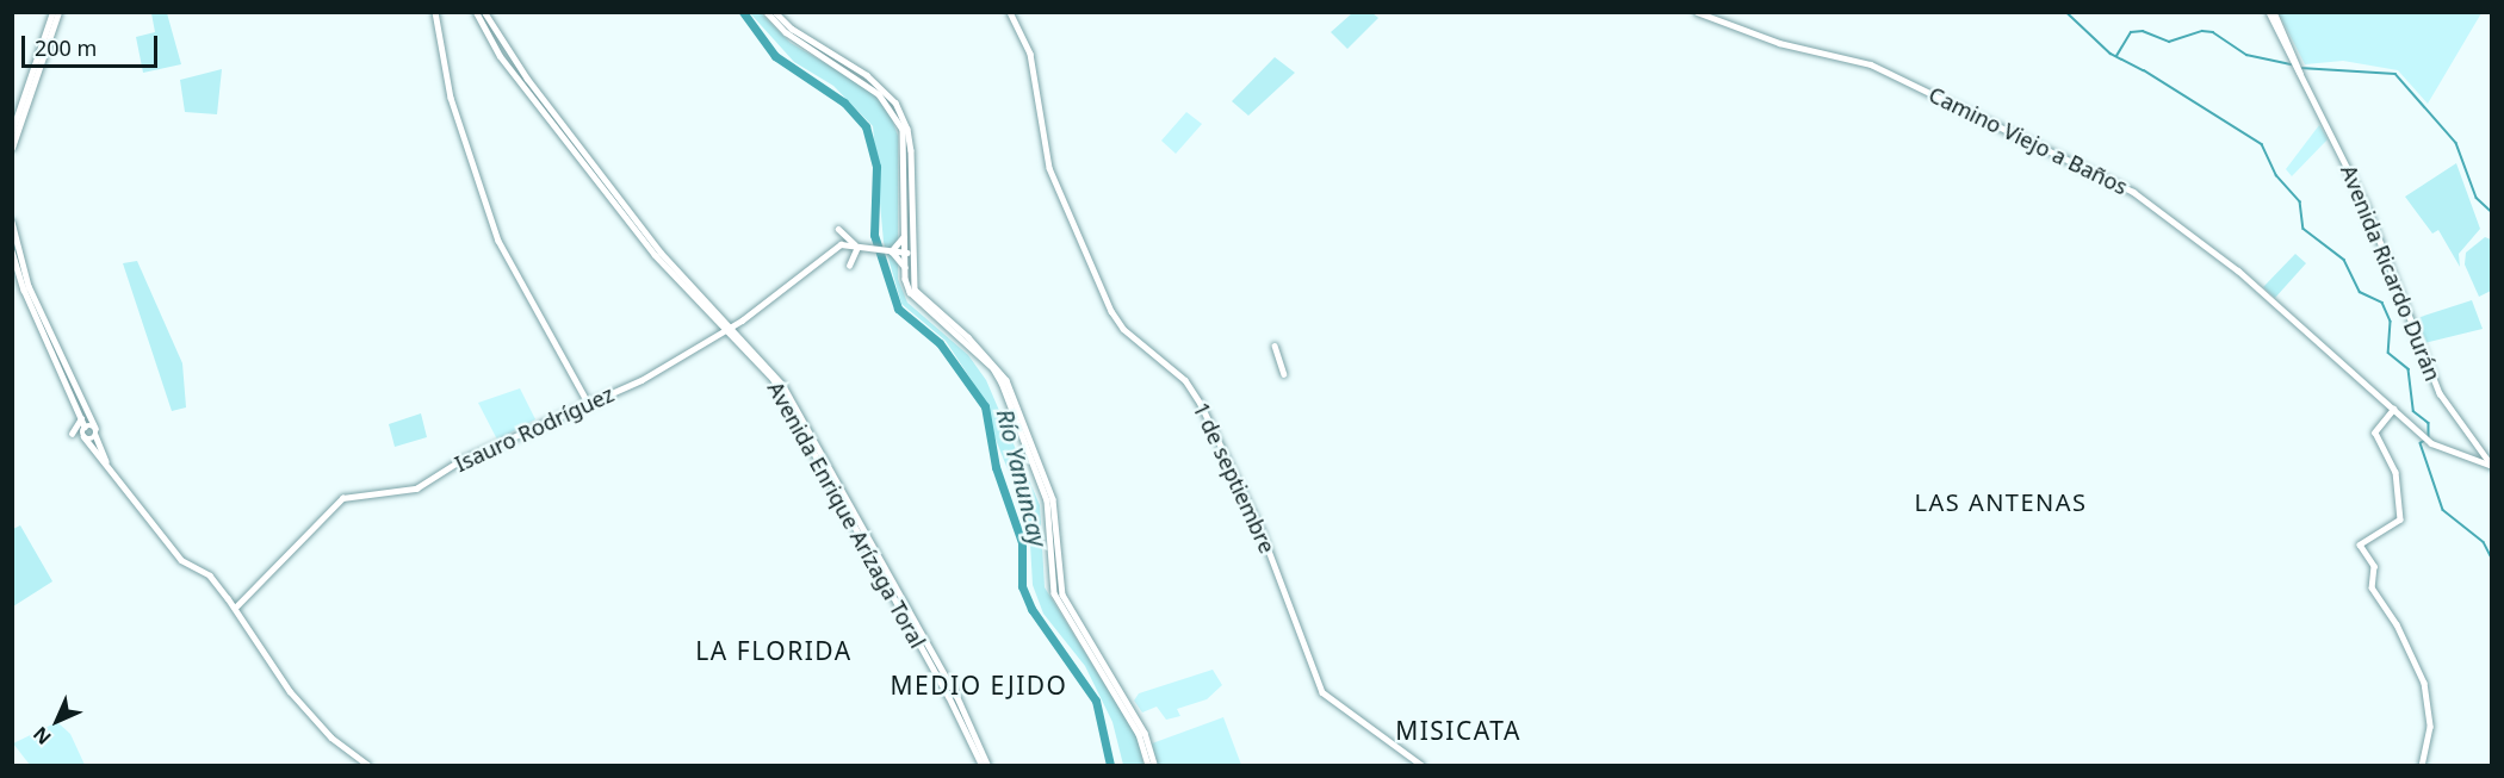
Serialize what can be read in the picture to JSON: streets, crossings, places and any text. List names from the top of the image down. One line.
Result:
{"streets":{"main road":["Avenida Enrique Arízaga Toral"],"street":["Camino Viejo a Baños","Avenida Ricardo Durán","Isauro Rodríguez","1 de septiembre"]},"crossings":[["Camino Viejo a Baños","Avenida Ricardo Durán"],["Isauro Rodríguez","Avenida Enrique Arízaga Toral"]],"districts":["LAS ANTENAS","LA FLORIDA","MEDIO EJIDO","MISICATA"],"water":["Río Yanuncay"],"scale_bar":"200 m","north":"bottom left"}
